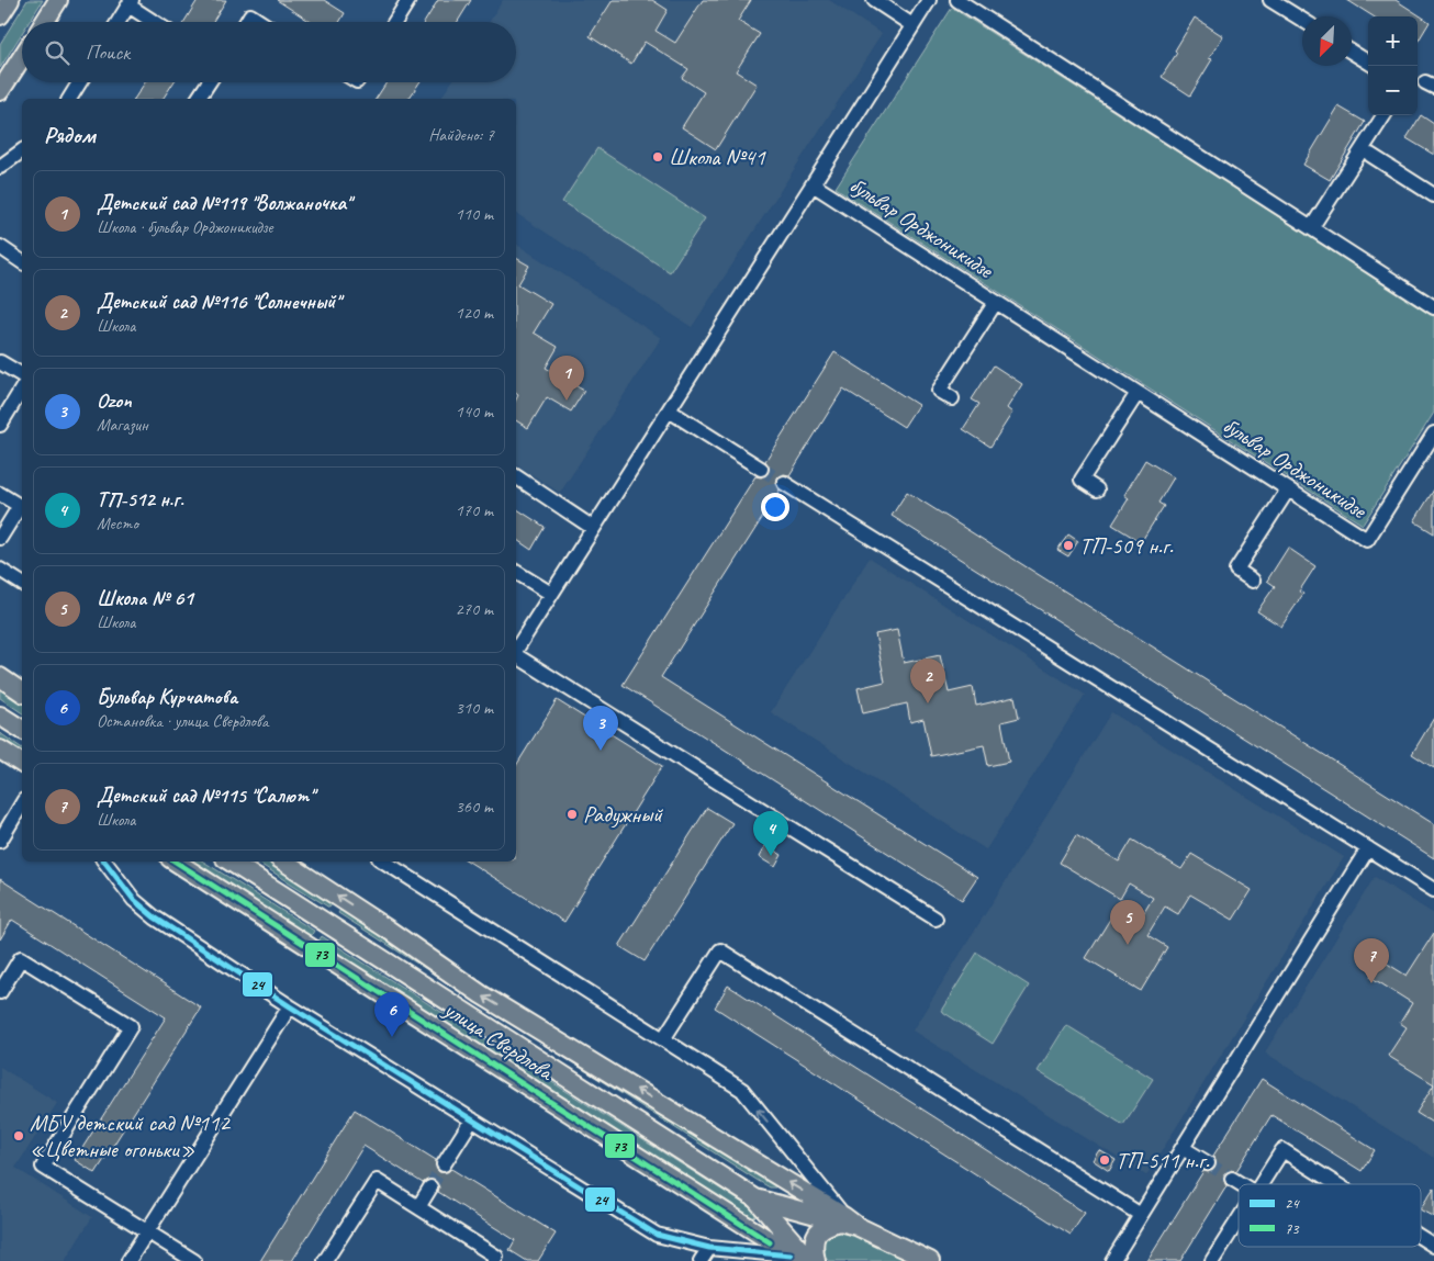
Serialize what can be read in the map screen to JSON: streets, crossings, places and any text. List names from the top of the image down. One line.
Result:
{"streets":{"main road":["улица Свердлова"],"street":["бульвар Орджоникидзе"]},"places":["Школа №41","ТП-509 н.г.","Радужный","МБУ детский сад №112 «Цветные огоньки»","ТП-511 н.г."],"lines":["transit line 24","transit line 73"],"legend":["24","73"],"north":"bottom left","page":{"map_buttons":["+","−"],"search":"Поиск","heading":["Рядом","Найдено: 7"],"list":[{"mark":"1","name":"Детский сад №119 \"Волжаночка\"","note":"Школа · бульвар Орджоникидзе","value":"110 m"},{"mark":"2","name":"Детский сад №116 \"Солнечный\"","note":"Школа","value":"120 m"},{"mark":"3","name":"Ozon","note":"Магазин","value":"140 m"},{"mark":"4","name":"ТП-512 н.г.","note":"Место","value":"170 m"},{"mark":"5","name":"Школа № 61","note":"Школа","value":"270 m"},{"mark":"6","name":"Бульвар Курчатова","note":"Остановка · улица Свердлова","value":"310 m"},{"mark":"7","name":"Детский сад №115 \"Салют\"","note":"Школа","value":"360 m"}],"pins":["1","2","3","4","5","7","6"]}}
